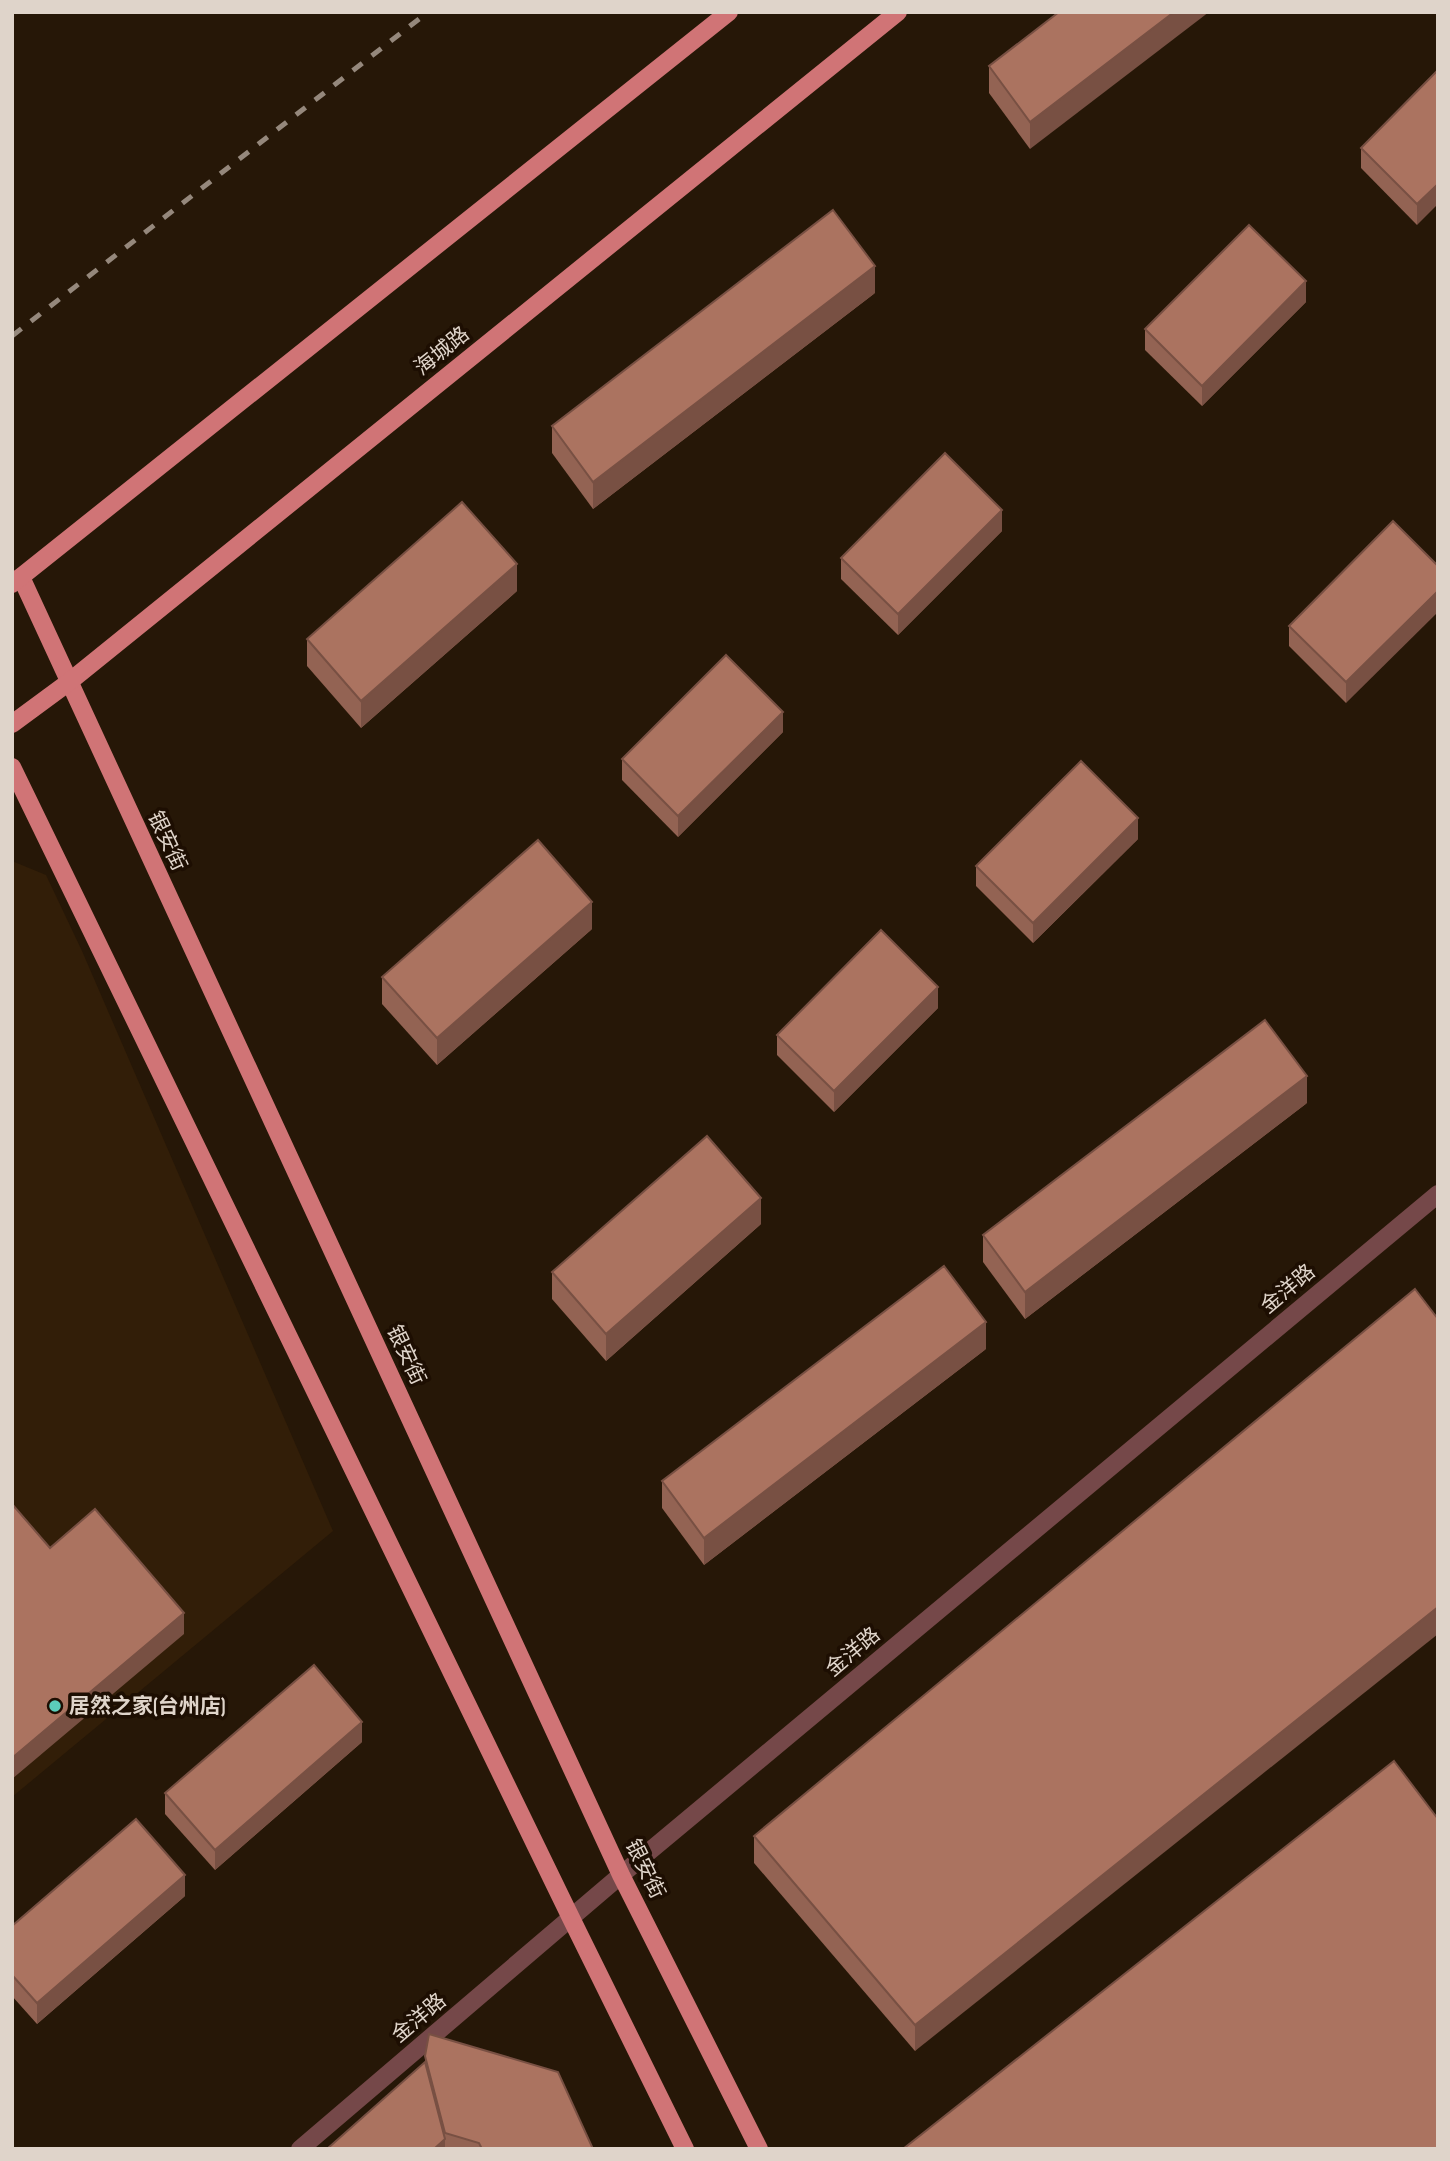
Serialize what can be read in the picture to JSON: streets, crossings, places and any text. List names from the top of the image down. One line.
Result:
{"streets":{"main road":["海城路","银安街"],"street":["金洋路"]},"crossings":[["海城路","银安街"],["银安街","金洋路"]],"places":["居然之家(台州店)"]}
